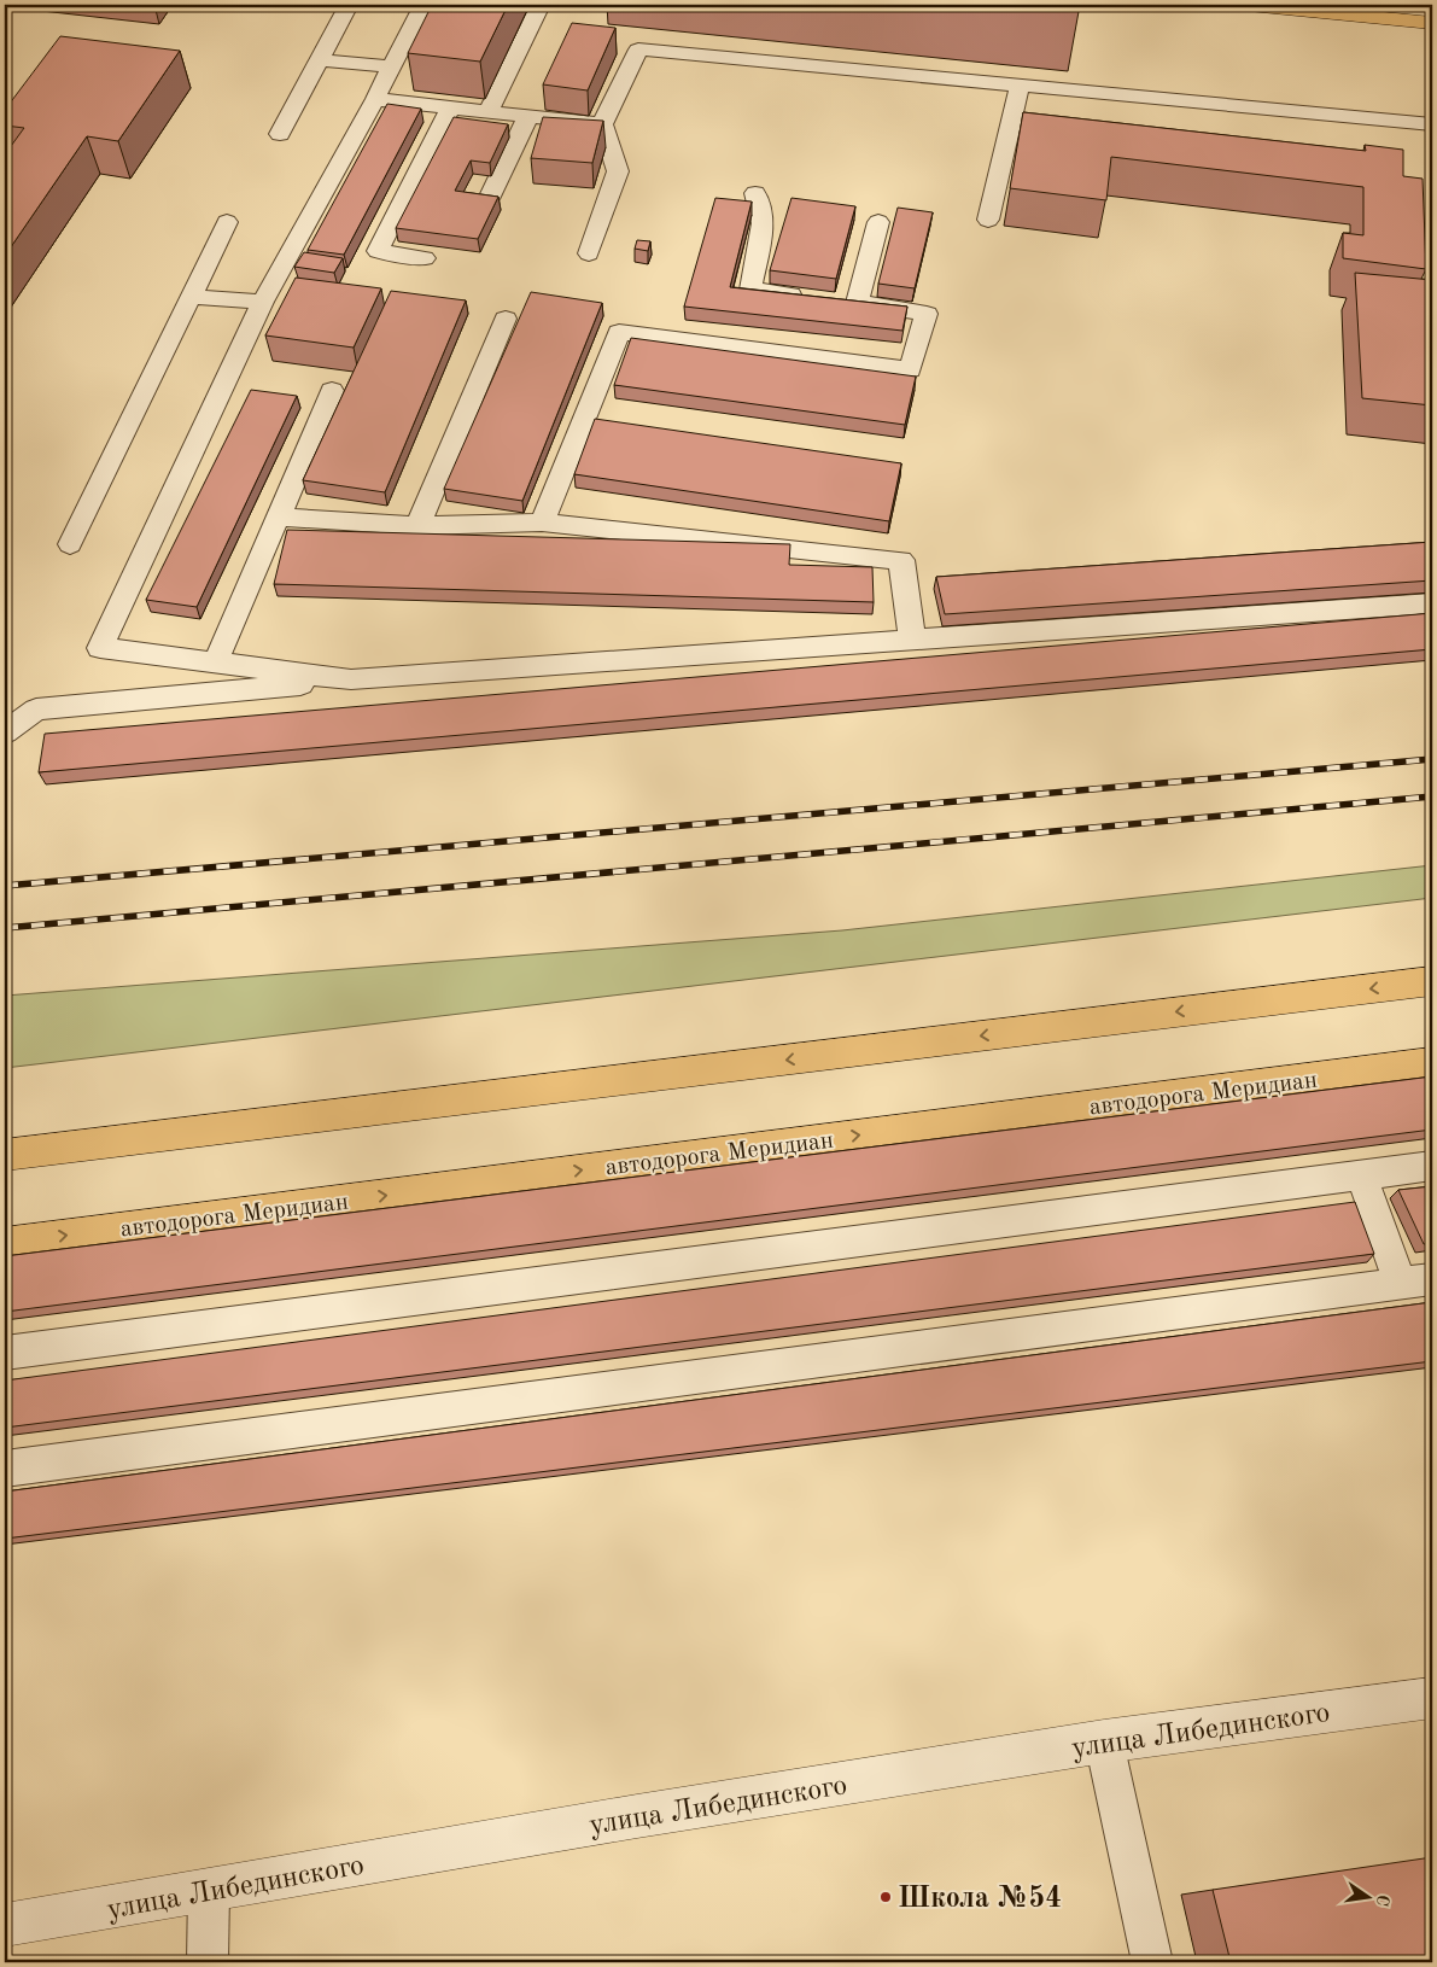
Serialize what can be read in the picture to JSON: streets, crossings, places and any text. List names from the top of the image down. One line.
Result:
{"streets":{"main road":["автодорога Меридиан"],"street":["улица Либединского"]},"places":["Школа №54"],"north":"right"}
